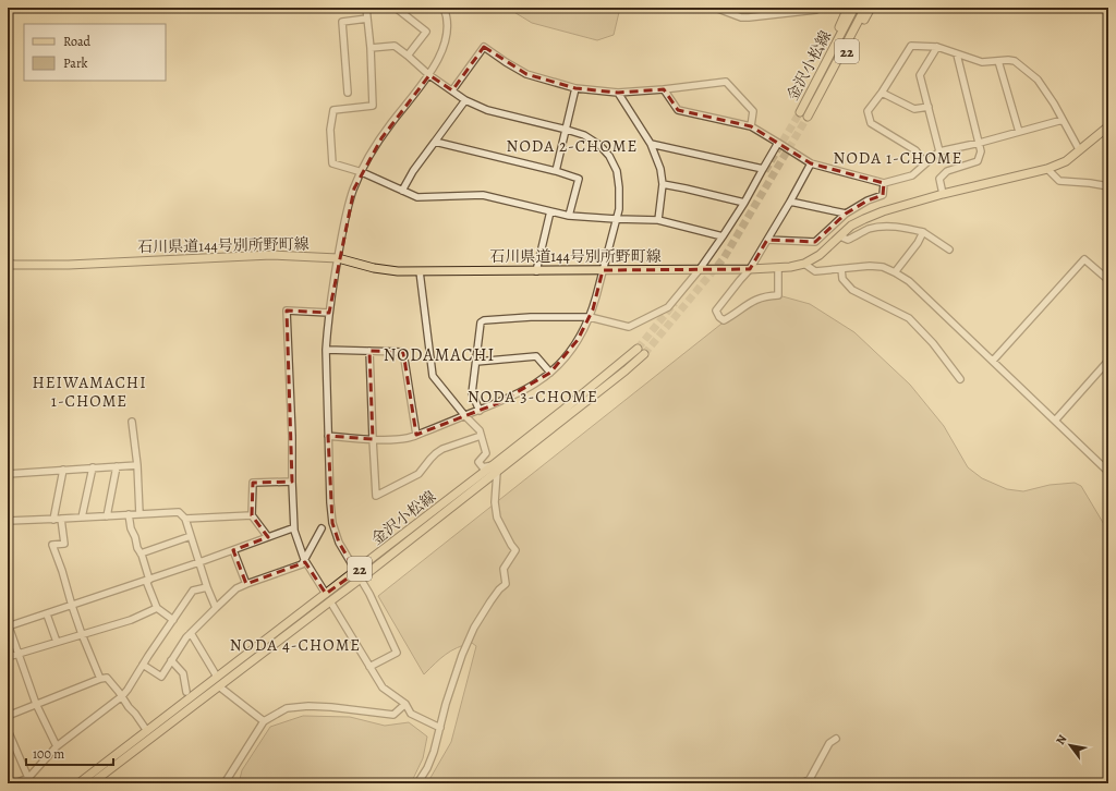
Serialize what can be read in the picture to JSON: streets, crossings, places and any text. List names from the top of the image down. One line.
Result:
{"streets":{"main road":["22","金沢小松線","石川県道144号別所野町線"]},"crossings":[["22","金沢小松線"]],"districts":["NODA 2-CHOME","NODA 1-CHOME","NODAMACHI","HEIWAMACHI 1-CHOME","NODA 3-CHOME","NODA 4-CHOME"],"legend":["Road","Park"],"scale_bar":"100 m","north":"top left"}
